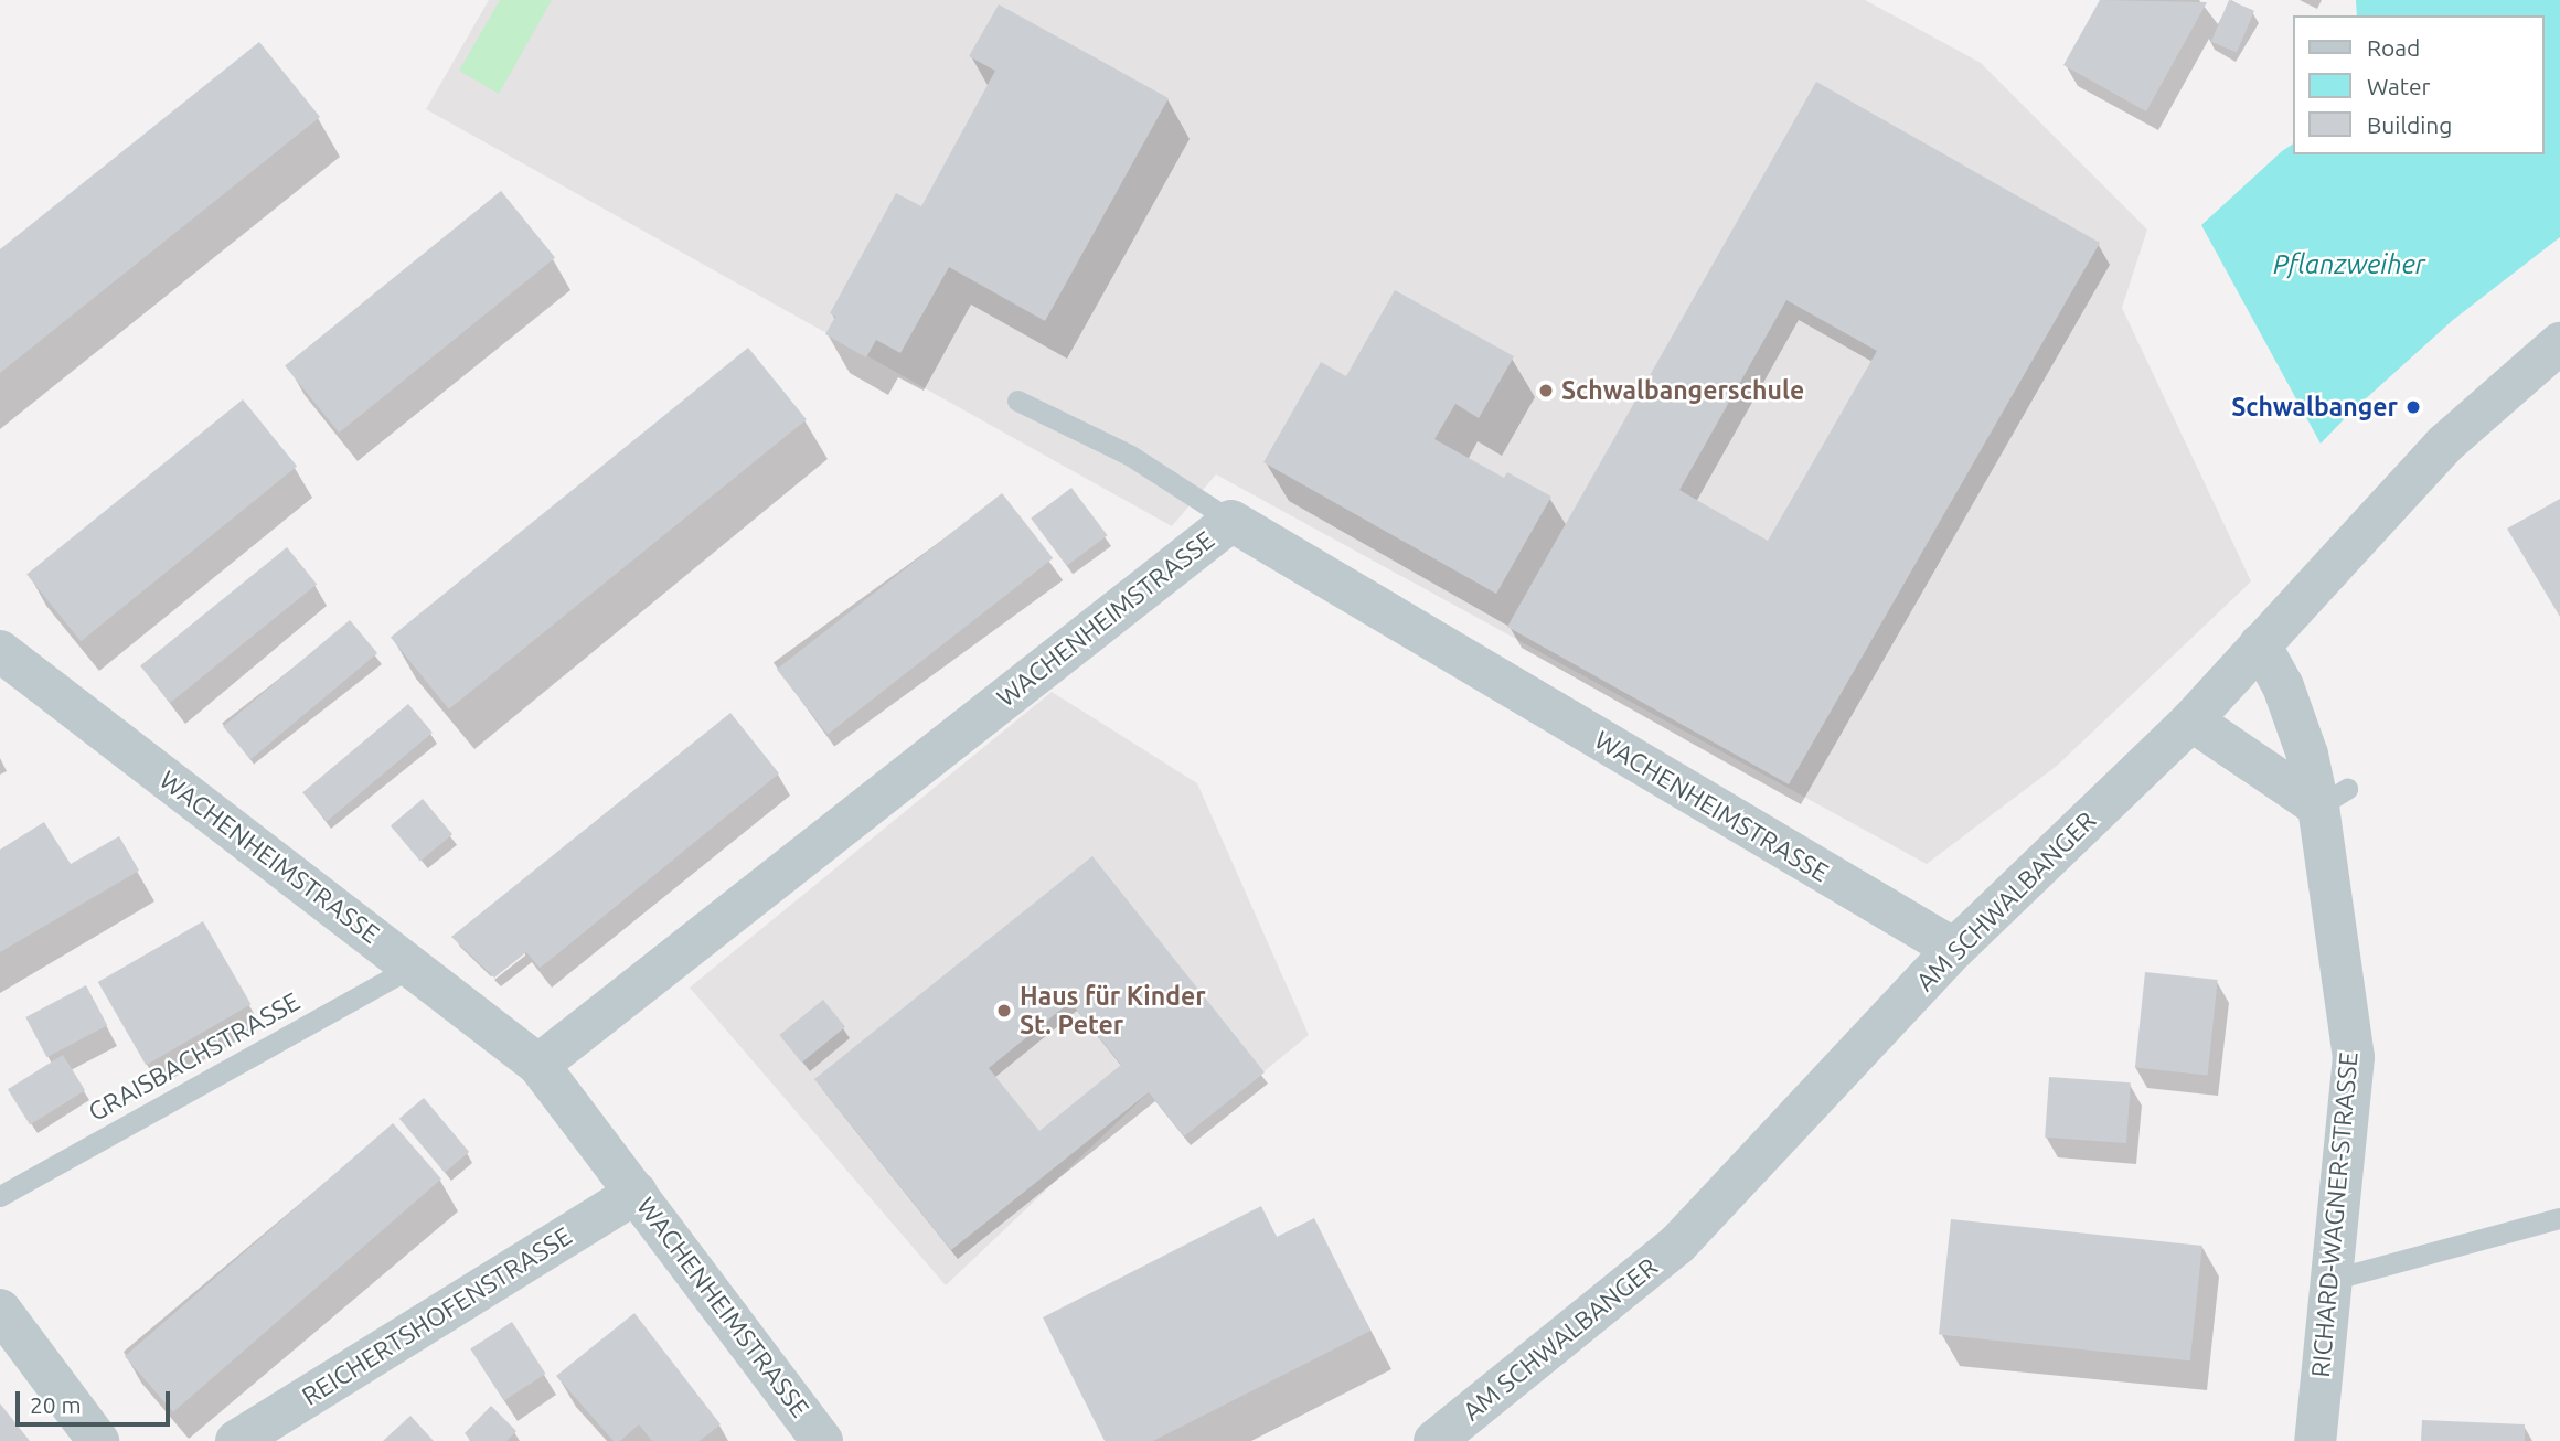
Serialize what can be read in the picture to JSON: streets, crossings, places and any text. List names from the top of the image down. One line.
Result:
{"streets":{"street":["WACHENHEIMSTRASSE","AM SCHWALBANGER","RICHARD-WAGNER-STRASSE","REICHERTSHOFENSTRASSE"],"lane":["GRAISBACHSTRASSE"]},"crossings":[["WACHENHEIMSTRASSE","AM SCHWALBANGER"],["WACHENHEIMSTRASSE","GRAISBACHSTRASSE"],["WACHENHEIMSTRASSE","REICHERTSHOFENSTRASSE"],["AM SCHWALBANGER","RICHARD-WAGNER-STRASSE"]],"water":["Pflanzweiher"],"places":["Schwalbangerschule","Schwalbanger","Haus für Kinder St. Peter"],"legend":["Road","Water","Building"],"scale_bar":"20 m"}
